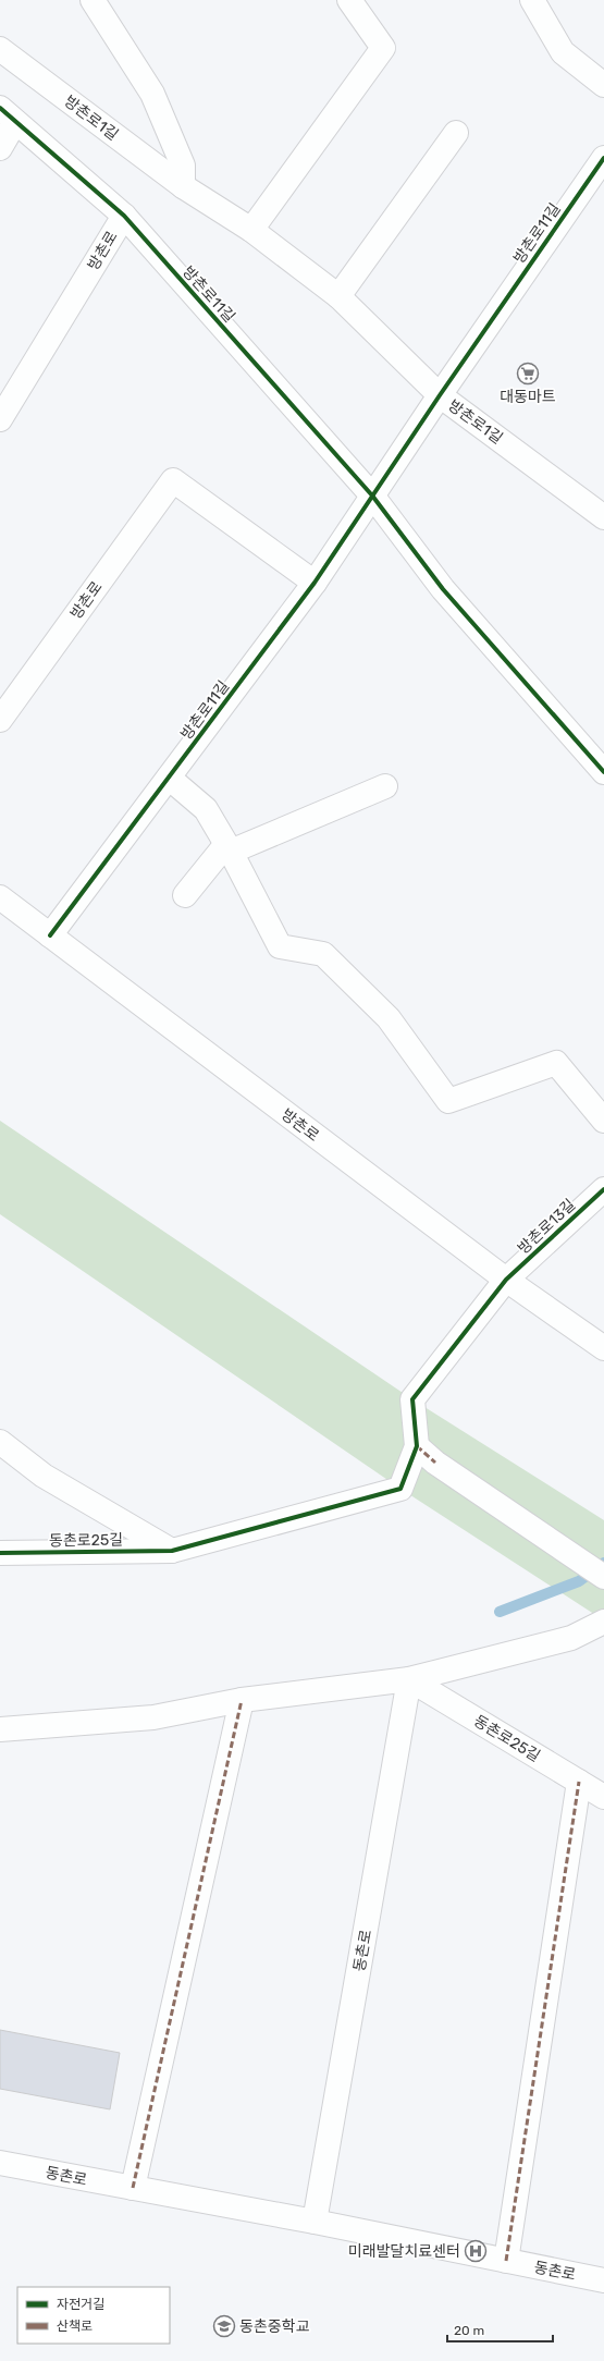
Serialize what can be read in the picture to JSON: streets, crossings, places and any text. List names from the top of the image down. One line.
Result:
{"streets":{"street":["방촌로1길","방촌로11길","방촌로","방촌로13길","동촌로25길","동촌로"]},"crossings":[["방촌로1길","방촌로11길"],["방촌로11길","방촌로"],["방촌로","방촌로13길"],["동촌로25길","동촌로"]],"places":{"supermarket":["대동마트"],"hospital":["미래발달치료센터"],"school or university":["동촌중학교"]},"legend":["자전거길","산책로"],"scale_bar":"20 m"}
